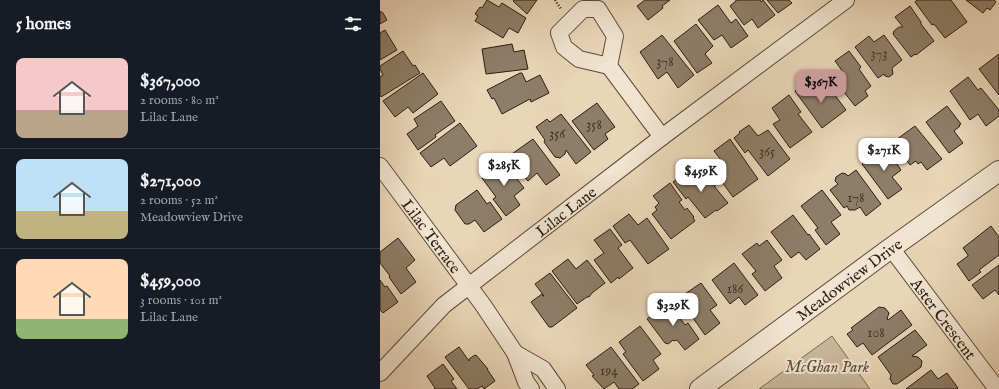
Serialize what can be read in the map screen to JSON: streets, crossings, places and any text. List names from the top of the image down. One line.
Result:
{"streets":{"street":["Lilac Lane","Lilac Terrace","Meadowview Drive","Aster Crescent"]},"crossings":[["Lilac Lane","Lilac Terrace"],["Meadowview Drive","Aster Crescent"]],"parks":["McGhan Park"],"house_numbers":["373","378","358","356","365","178","186","108","194"],"page":{"heading":"5 homes","list":[{"name":"$367,000","note":"2 rooms · 80 m² · Lilac Lane"},{"name":"$271,000","note":"2 rooms · 52 m² · Meadowview Drive"},{"name":"$459,000","note":"3 rooms · 101 m² · Lilac Lane"}],"price":["$367K","$271K","$285K","$459K","$329K"]}}
